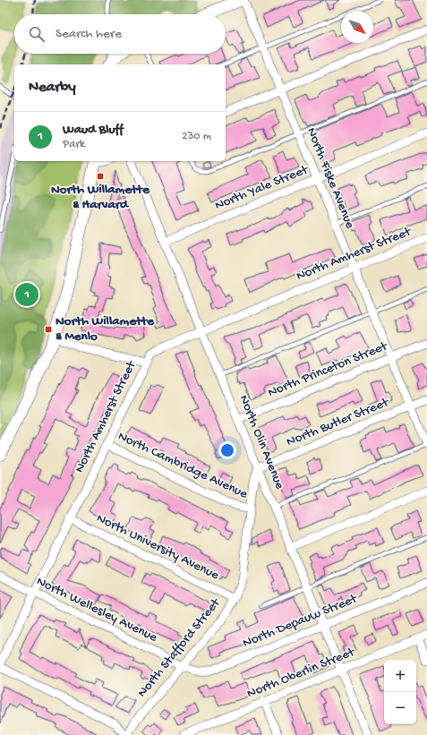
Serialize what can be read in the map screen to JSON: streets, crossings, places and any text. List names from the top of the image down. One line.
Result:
{"streets":{"street":["North Fiske Avenue","North Yale Street","North Amherst Street","North Princeton Street","North Butler Street","North Olin Avenue","North Cambridge Avenue","North University Avenue","North Wellesley Avenue","North Depauw Street","North Stafford Street","North Oberlin Street"]},"crossings":[["North Fiske Avenue","North Yale Street"],["North Fiske Avenue","North Amherst Street"],["North Fiske Avenue","North Princeton Street"],["North Fiske Avenue","North Butler Street"],["North Yale Street","North Olin Avenue"],["North Amherst Street","North Olin Avenue"],["North Amherst Street","North Cambridge Avenue"],["North Amherst Street","North University Avenue"],["North Amherst Street","North Wellesley Avenue"],["North Princeton Street","North Olin Avenue"],["North Butler Street","North Olin Avenue"],["North Butler Street","North Stafford Street"],["North Olin Avenue","North Depauw Street"],["North Olin Avenue","North Stafford Street"],["North Olin Avenue","North Oberlin Street"],["North Cambridge Avenue","North Stafford Street"],["North University Avenue","North Stafford Street"],["North Wellesley Avenue","North Depauw Street"],["North Wellesley Avenue","North Stafford Street"],["North Depauw Street","North Stafford Street"]],"places":{"transit":["North Willamette & Harvard","North Willamette & Menlo"]},"north":"bottom right","page":{"search":"Search here","heading":"Nearby","list":[{"mark":"1","name":"Waud Bluff","note":"Park","value":"230 m"}],"pins":"1","map_buttons":["+","−"]}}
